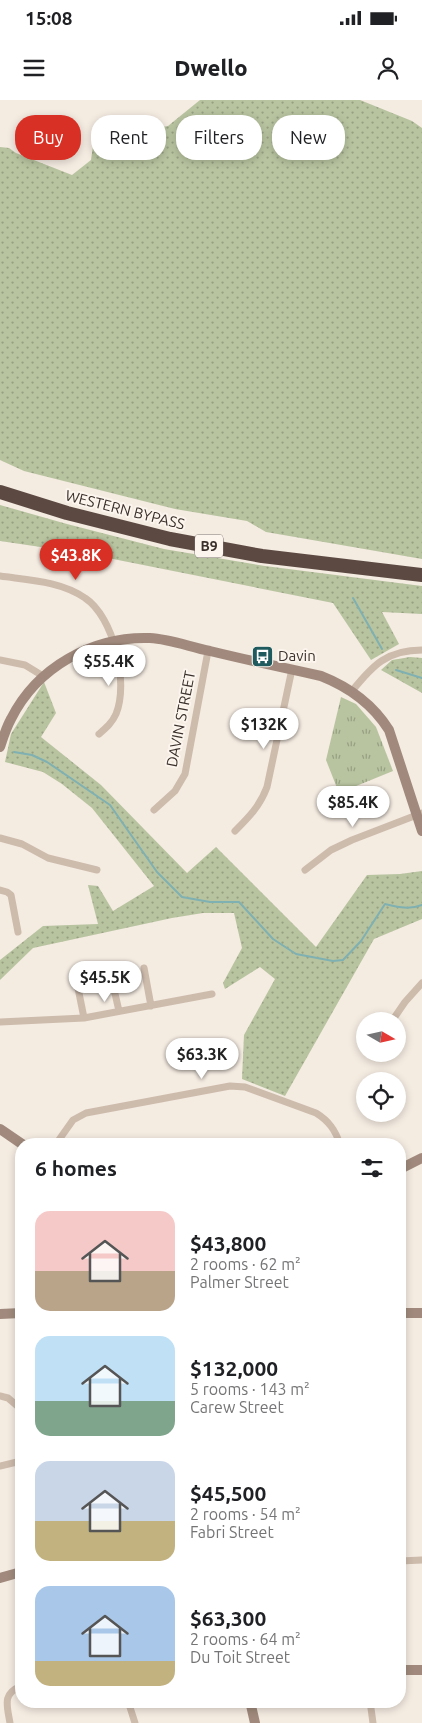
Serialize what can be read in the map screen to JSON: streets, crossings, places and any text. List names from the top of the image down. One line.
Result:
{"streets":{"highway":["WESTERN BYPASS","B9"],"street":["DAVIN STREET"]},"places":{"bus stop":["Davin"]},"north":"right","page":{"status":"15:08","header":"Dwello","chip":["Buy","Rent","Filters","New"],"price":["$43.8K","$55.4K","$132K","$85.4K","$45.5K","$63.3K"],"heading":"6 homes","list":[{"name":"$43,800","note":"2 rooms · 62 m² · Palmer Street"},{"name":"$132,000","note":"5 rooms · 143 m² · Carew Street"},{"name":"$45,500","note":"2 rooms · 54 m² · Fabri Street"},{"name":"$63,300","note":"2 rooms · 64 m² · Du Toit Street"}]}}
